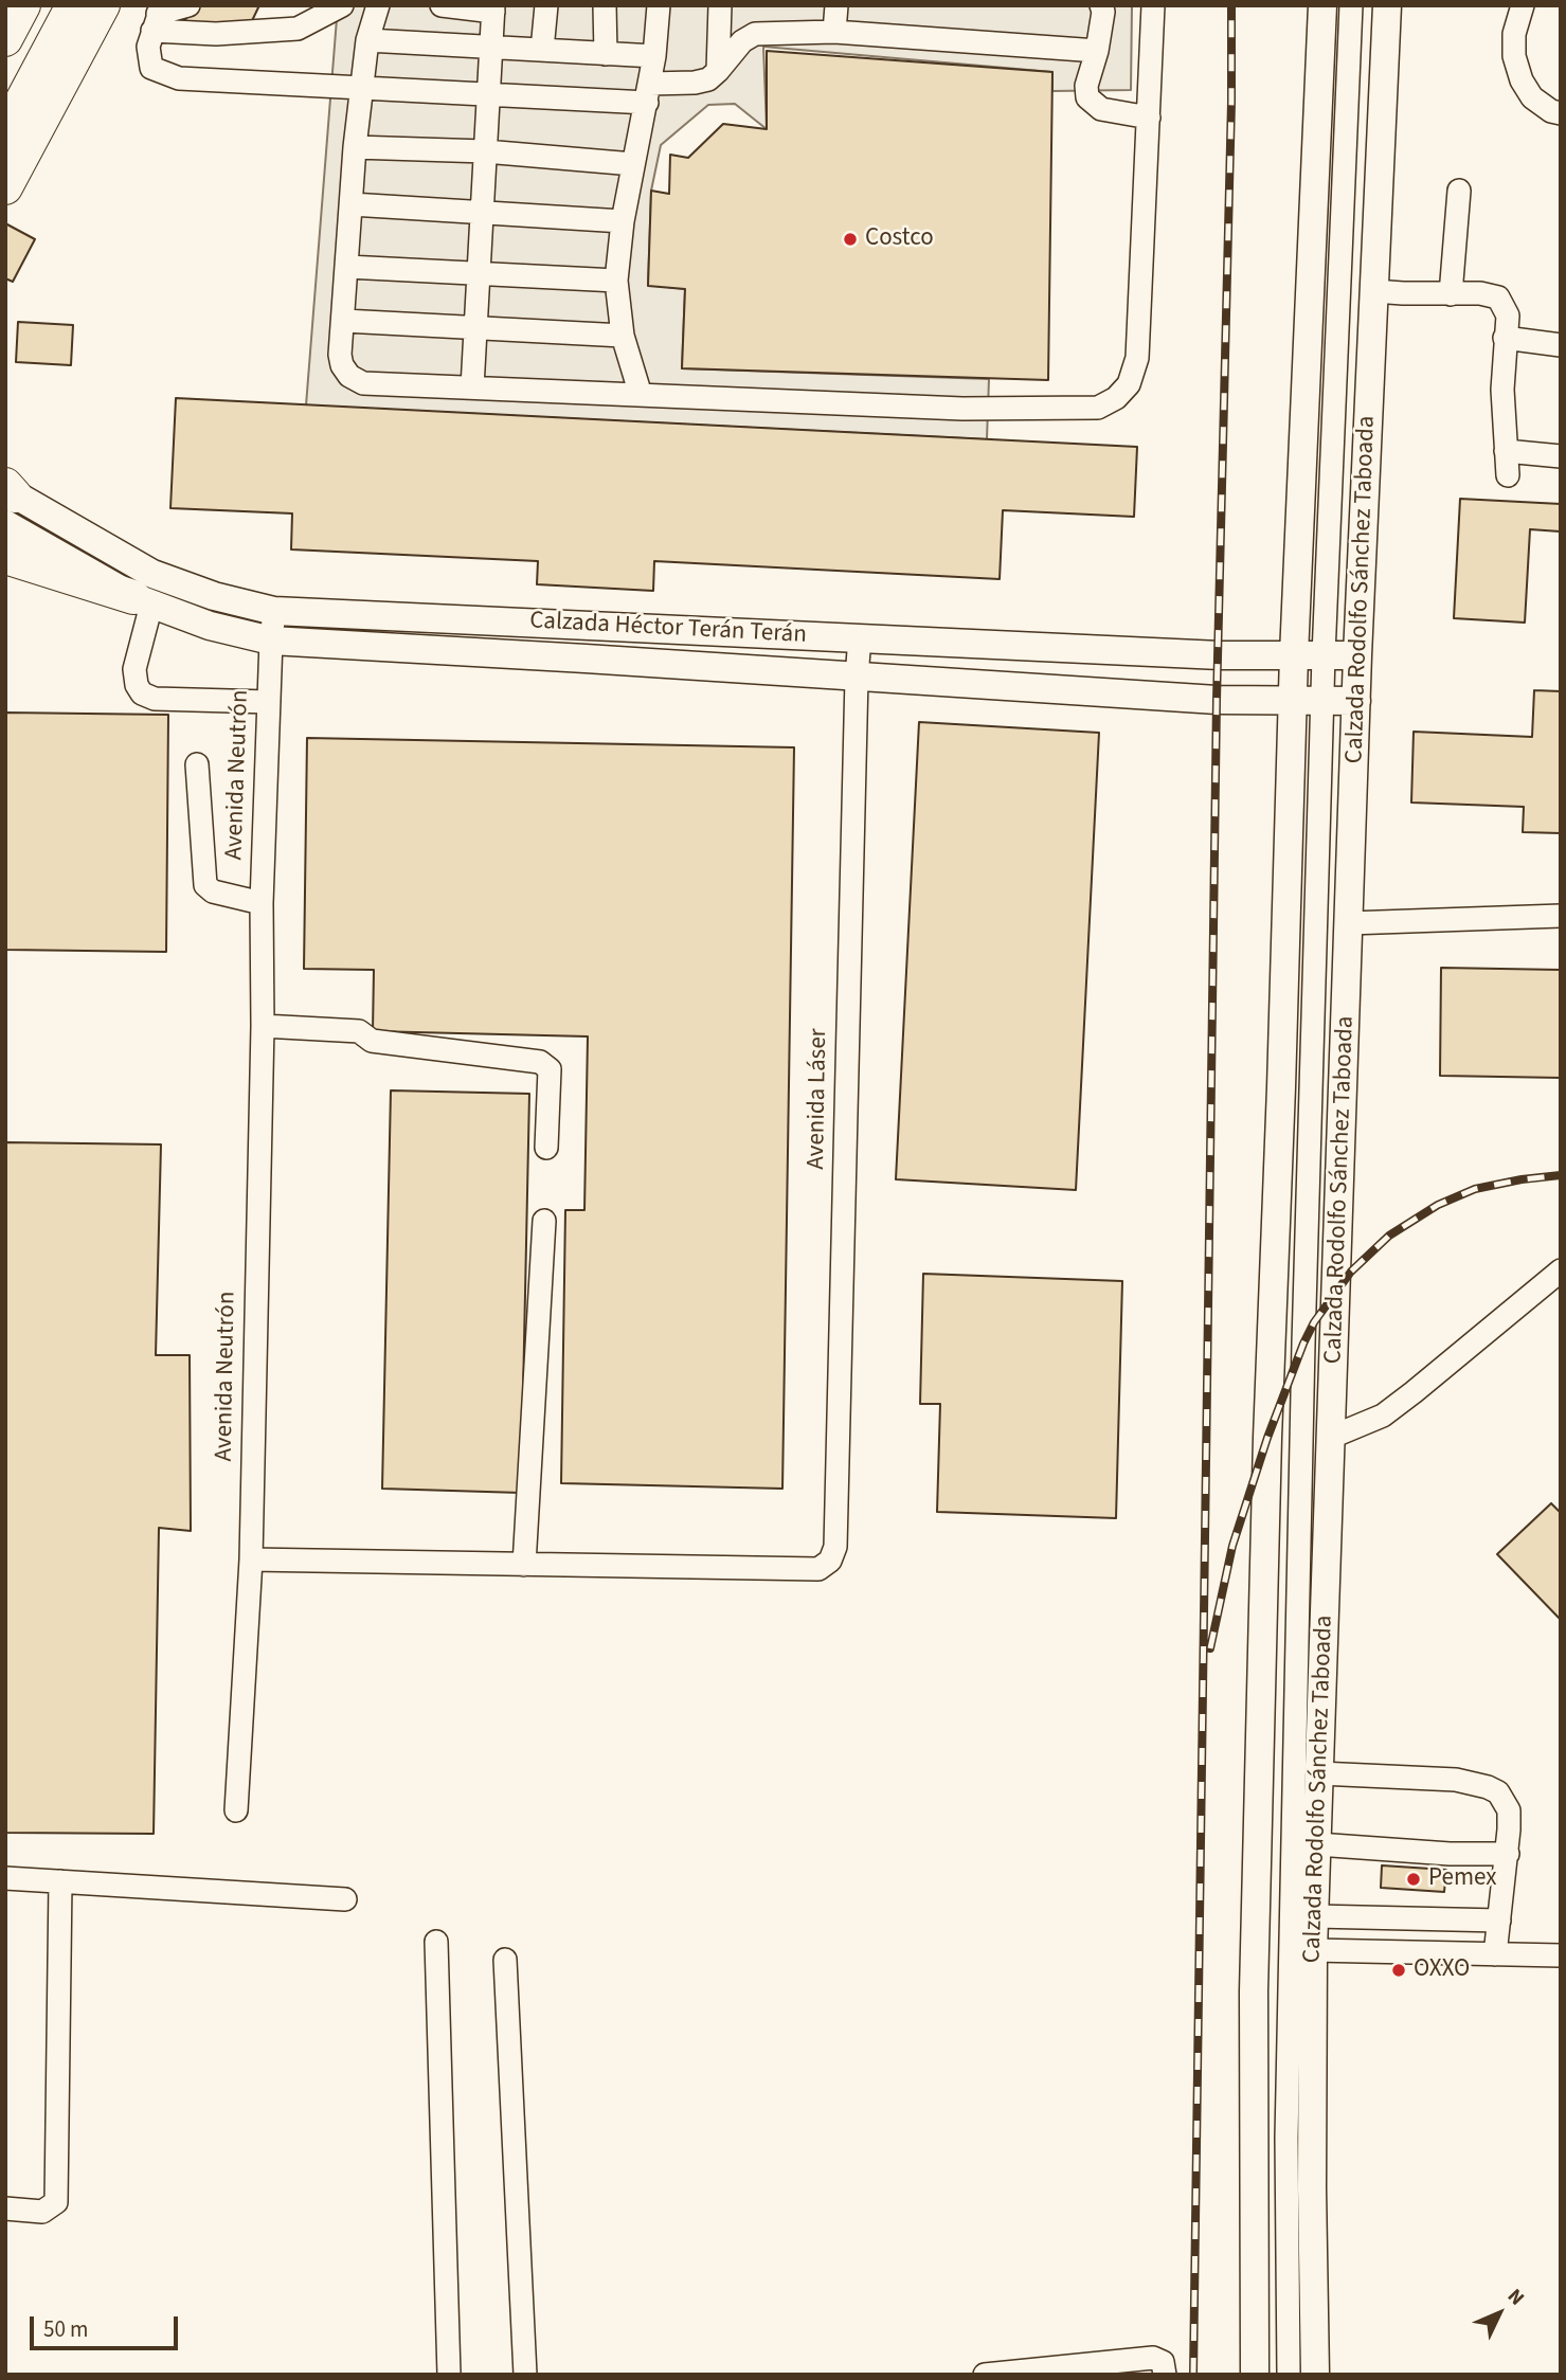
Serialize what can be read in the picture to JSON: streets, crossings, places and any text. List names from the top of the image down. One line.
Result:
{"streets":{"main road":["Calzada Rodolfo Sánchez Taboada","Calzada Héctor Terán Terán"],"street":["Avenida Neutrón","Avenida Láser"]},"crossings":[["Calzada Rodolfo Sánchez Taboada","Calzada Héctor Terán Terán"],["Calzada Héctor Terán Terán","Avenida Neutrón"],["Calzada Héctor Terán Terán","Avenida Láser"]],"places":["Costco","Pemex","OXXO"],"scale_bar":"50 m","north":"top right"}
